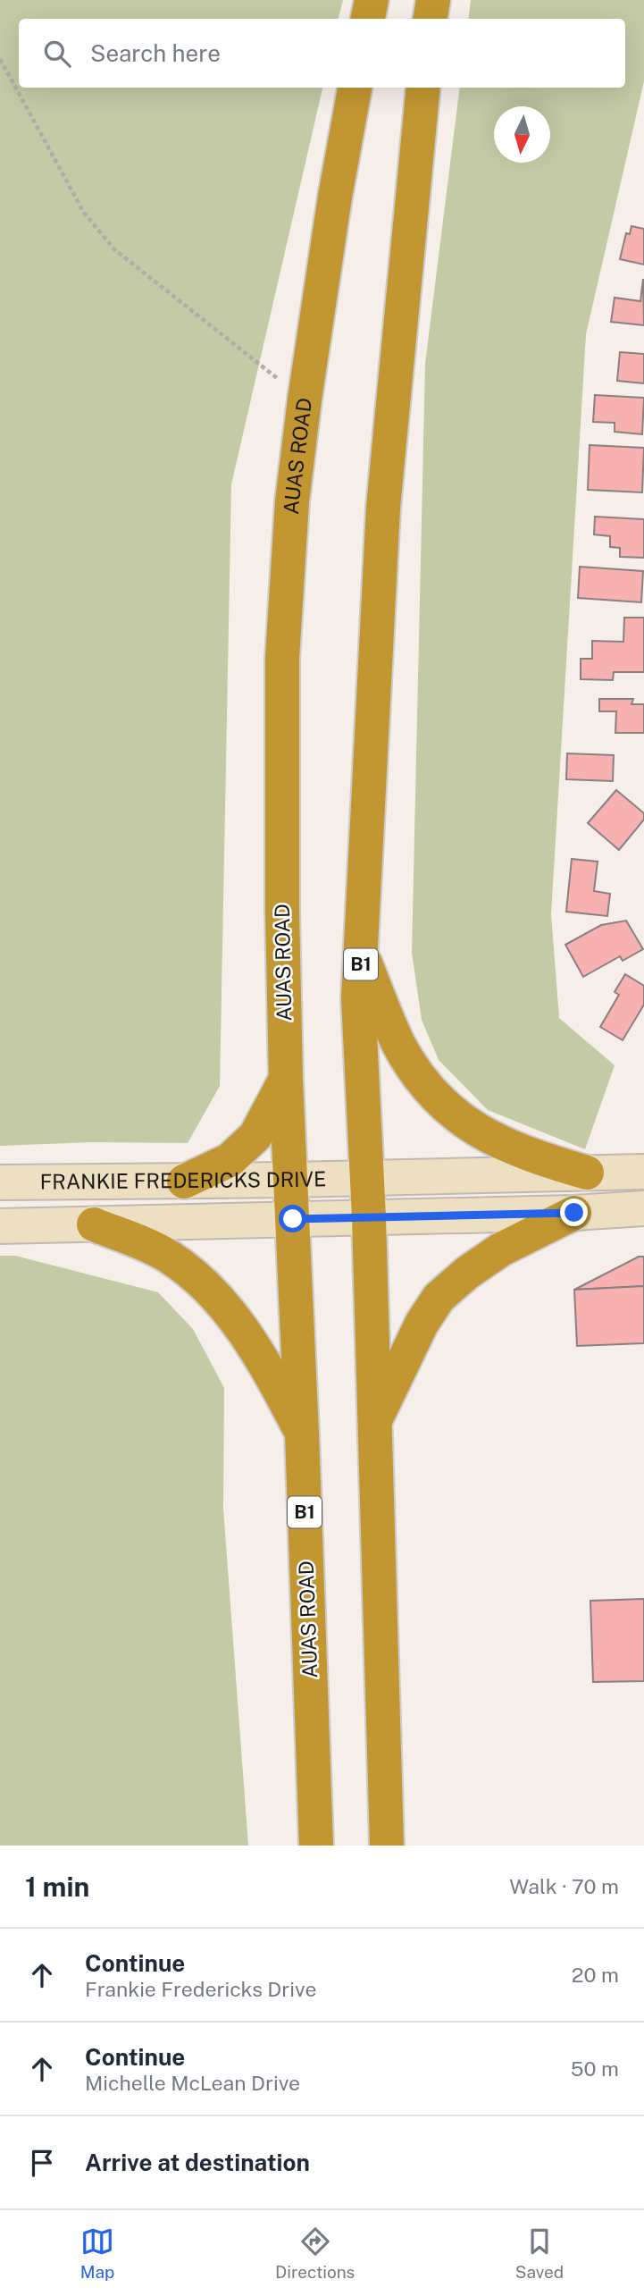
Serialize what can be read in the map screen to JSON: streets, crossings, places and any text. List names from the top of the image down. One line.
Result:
{"streets":{"highway":["AUAS ROAD","B1"],"main road":["FRANKIE FREDERICKS DRIVE"]},"crossings":[["AUAS ROAD","FRANKIE FREDERICKS DRIVE"],["B1","FRANKIE FREDERICKS DRIVE"]],"north":"bottom","page":{"search":"Search here","heading":["1 min","Walk · 70 m"],"list":[["Continue","Frankie Fredericks Drive","20 m"],["Continue","Michelle McLean Drive","50 m"],"Arrive at destination"],"nav":["Map","Directions","Saved"]}}
